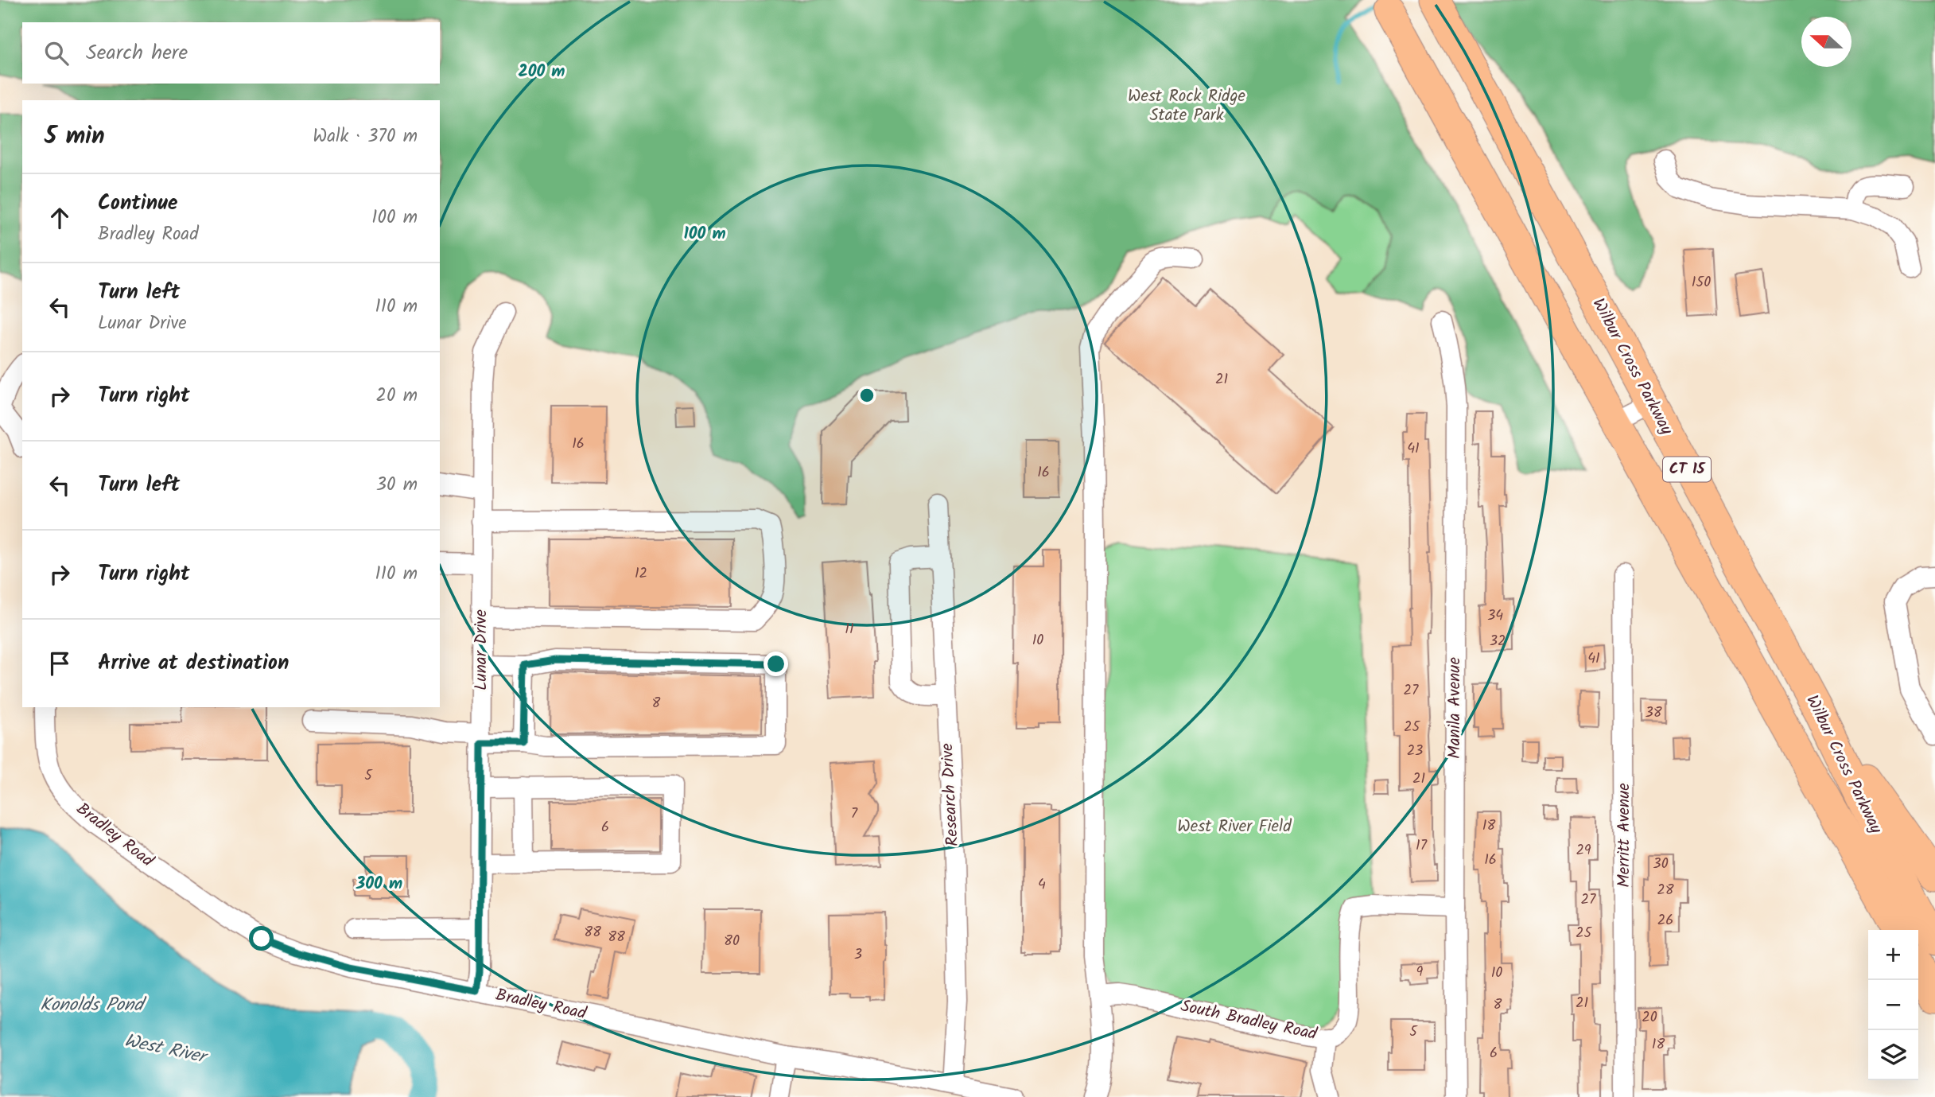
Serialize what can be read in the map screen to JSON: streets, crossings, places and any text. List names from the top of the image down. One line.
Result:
{"streets":{"highway":["Wilbur Cross Parkway","CT 15"],"street":["Lunar Drive","Manila Avenue","Research Drive","Bradley Road","Merritt Avenue","South Bradley Road"]},"crossings":[["Lunar Drive","Bradley Road"],["Manila Avenue","South Bradley Road"]],"water":["Konolds Pond","West River"],"parks":["West Rock Ridge State Park","West River Field"],"house_numbers":["150","21","16","41","16","12","34","11","10","32","41","27","8","38","25","23","5","21","7","18","6","17","29","16","30","4","28","27","26","88","25","88","80","3","9","10","21","8","20","5","18","6"],"north":"left","page":{"search":"Search here","heading":["5 min","Walk · 370 m"],"list":[["Continue","Bradley Road","100 m"],["Turn left","Lunar Drive","110 m"],["Turn right","20 m"],["Turn left","30 m"],["Turn right","110 m"],"Arrive at destination"],"map_buttons":["+","−"]},"rings":["200 m","100 m","300 m"]}
